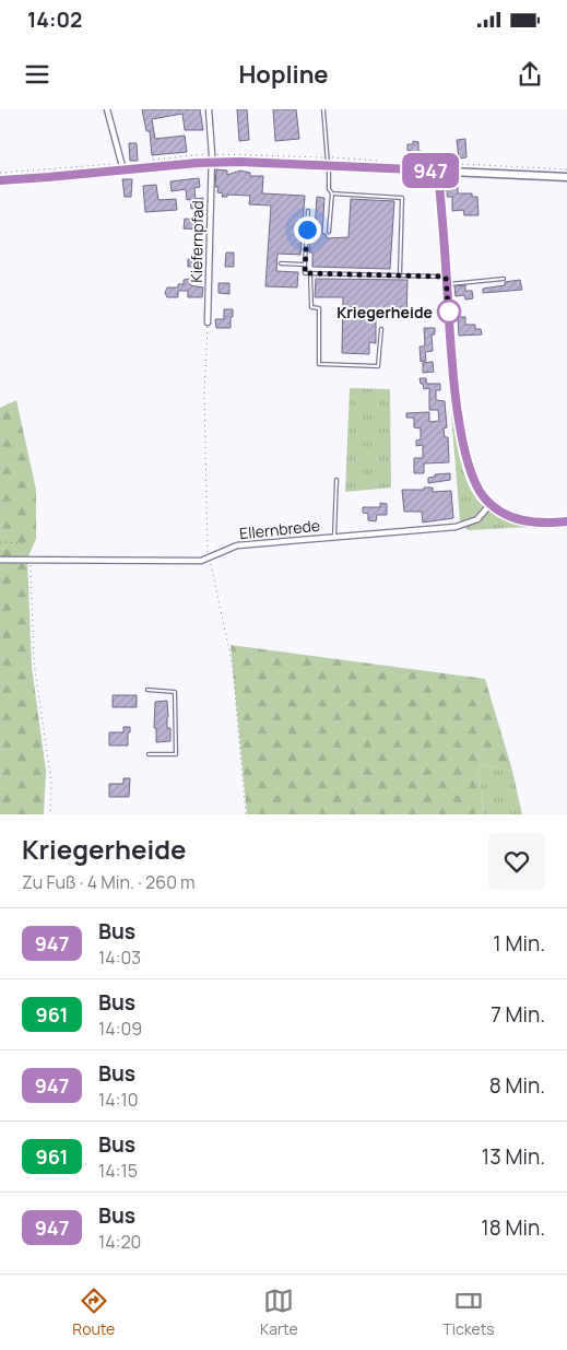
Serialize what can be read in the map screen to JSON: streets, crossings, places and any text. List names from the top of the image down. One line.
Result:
{"streets":{"street":["Kiefernpfad","Ellernbrede"]},"places":["Kriegerheide"],"lines":["bus line 947"],"page":{"status":"14:02","header":"Hopline","on_map":"947","heading":["Kriegerheide","Zu Fuß · 4 Min. · 260 m"],"list":[{"mark":"947","name":"Bus","note":"14:03","value":"1 Min."},{"mark":"961","name":"Bus","note":"14:09","value":"7 Min."},{"mark":"947","name":"Bus","note":"14:10","value":"8 Min."},{"mark":"961","name":"Bus","note":"14:15","value":"13 Min."},{"mark":"947","name":"Bus","note":"14:20","value":"18 Min."}],"tabs":["Route","Karte","Tickets"]}}
